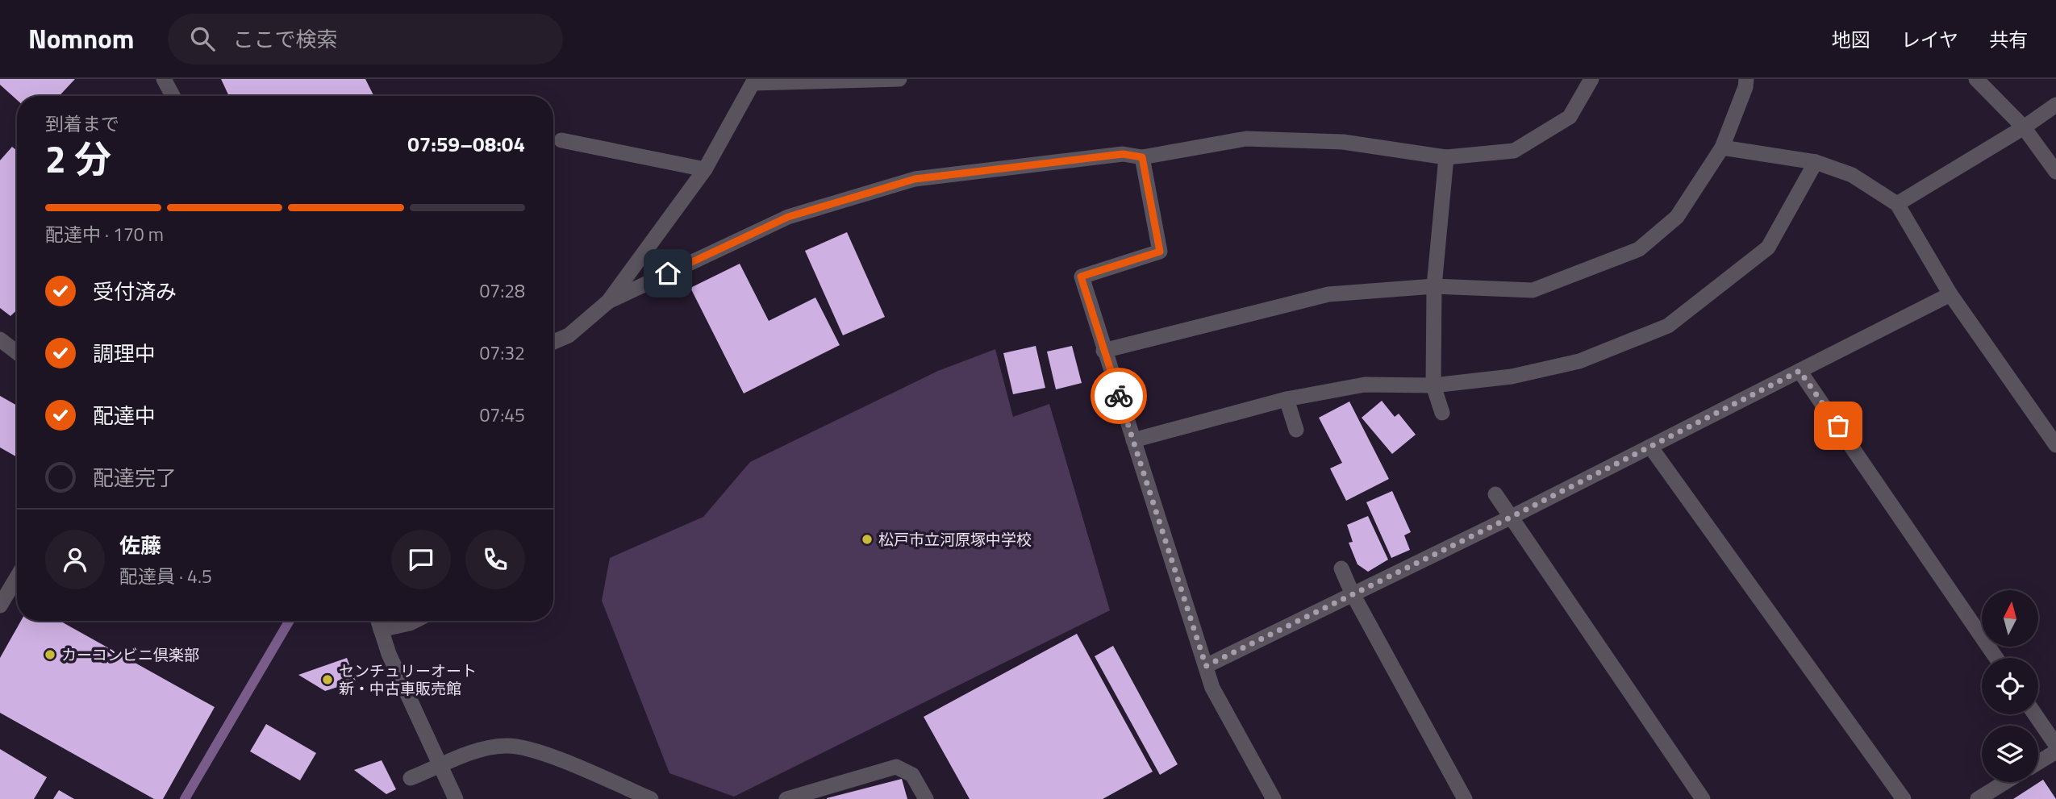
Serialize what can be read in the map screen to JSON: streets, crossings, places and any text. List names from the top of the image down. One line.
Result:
{"places":["松戸市立河原塚中学校","カーコンビニ倶楽部","センチュリーオート 新・中古車販売館"],"north":"top","page":{"header":"Nomnom","search":"ここで検索","nav":["地図","レイヤ","共有"],"heading":["2 分","到着まで","07:59–08:04"],"panel":["佐藤","配達員 · 4.5"],"bar":"配達中 · 170 m","list":[["受付済み","07:28"],["調理中","07:32"],["配達中","07:45"],"配達完了"]}}
